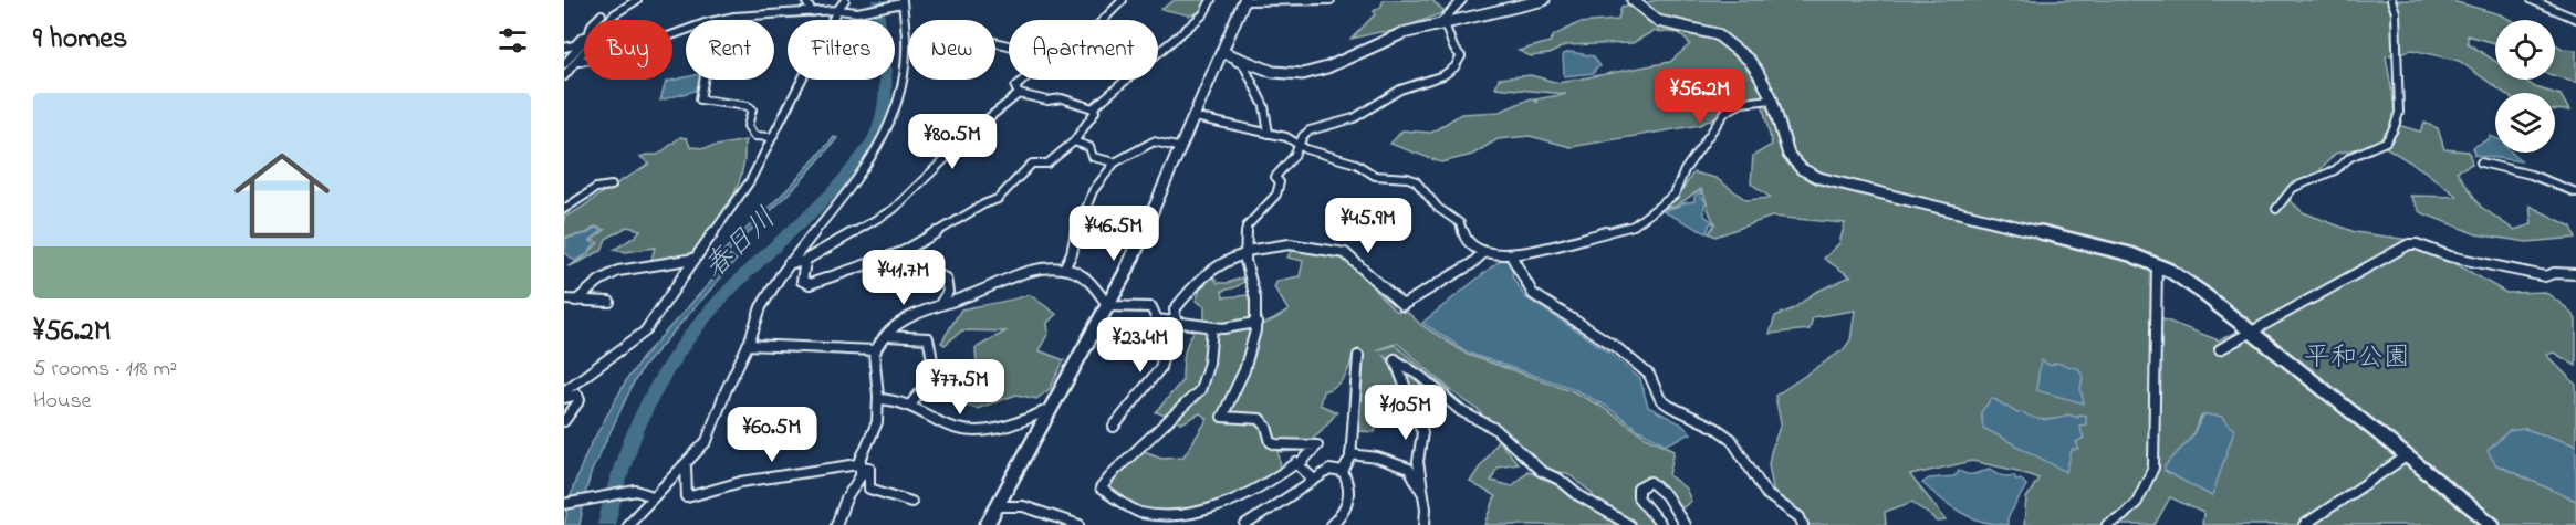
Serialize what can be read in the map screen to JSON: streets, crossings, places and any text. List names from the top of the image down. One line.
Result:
{"water":["春日川"],"parks":["平和公園"],"page":{"heading":"9 homes","chip":["Buy","Rent","Filters","New","Apartment"],"price":["¥56.2M","¥80.5M","¥45.9M","¥46.5M","¥41.7M","¥23.4M","¥77.5M","¥105M","¥60.5M"],"list":[{"name":"¥56.2M","note":"5 rooms · 118 m² · House"}]}}
